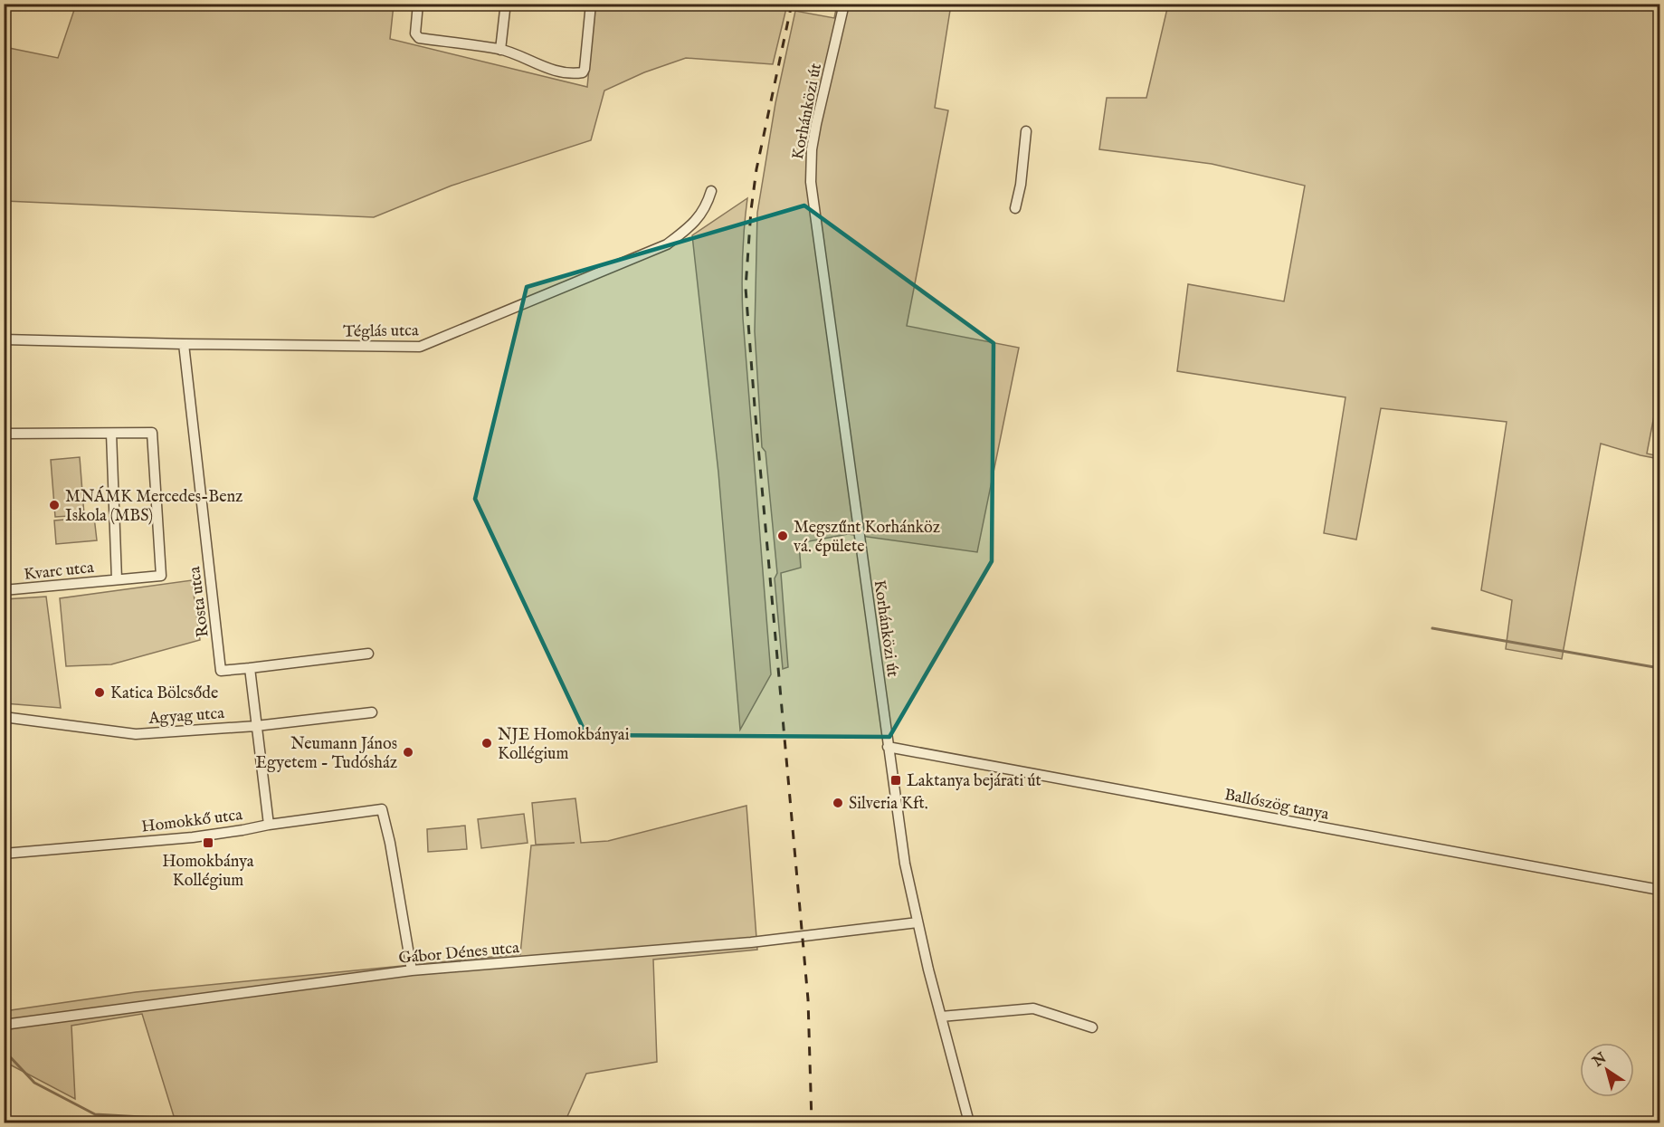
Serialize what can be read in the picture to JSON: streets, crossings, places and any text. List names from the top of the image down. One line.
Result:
{"streets":{"street":["Korhánközi út","Téglás utca","Kvarc utca","Rosta utca","Agyag utca","Ballószög tanya","Homokkő utca","Gábor Dénes utca"]},"crossings":[["Korhánközi út","Ballószög tanya"],["Korhánközi út","Gábor Dénes utca"],["Téglás utca","Rosta utca"],["Homokkő utca","Gábor Dénes utca"]],"places":{"other":["MNÁMK Mercedes-Benz Iskola (MBS)","Megszűnt Korhánköz vá. épülete","Katica Bölcsőde","NJE Homokbányai Kollégium","Neumann János Egyetem - Tudósház","Silveria Kft."],"transit":["Laktanya bejárati út","Homokbánya Kollégium"]},"north":"top left"}
